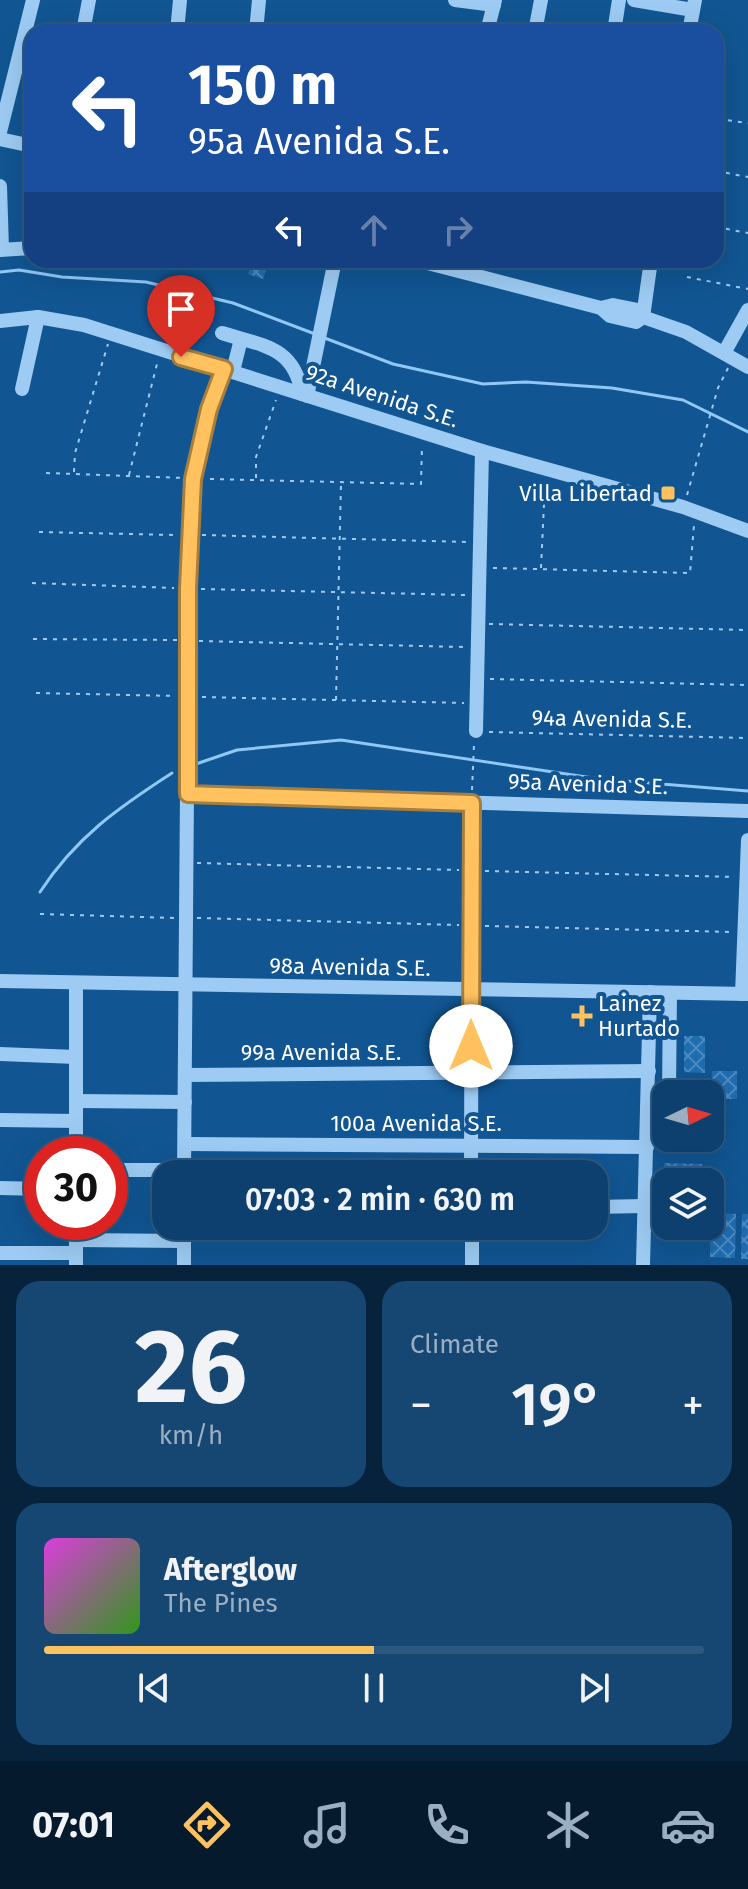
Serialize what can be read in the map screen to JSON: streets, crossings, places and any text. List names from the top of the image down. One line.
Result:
{"streets":{"street":["92a Avenida S.E.","95a Avenida S.E.","98a Avenida S.E.","99a Avenida S.E.","100a Avenida S.E."],"path":["94a Avenida S.E."]},"places":{"transit":["Villa Libertad"],"health":["Lainez Hurtado"]},"north":"right","page":{"turn":["150 m","95a Avenida S.E."],"limit":"30","trip":"07:03 · 2 min · 630 m","tile":[["26","km/h"],"Climate"],"heat":["−","19°","+"],"song":["Afterglow","The Pines"],"tabs":"07:01"}}
